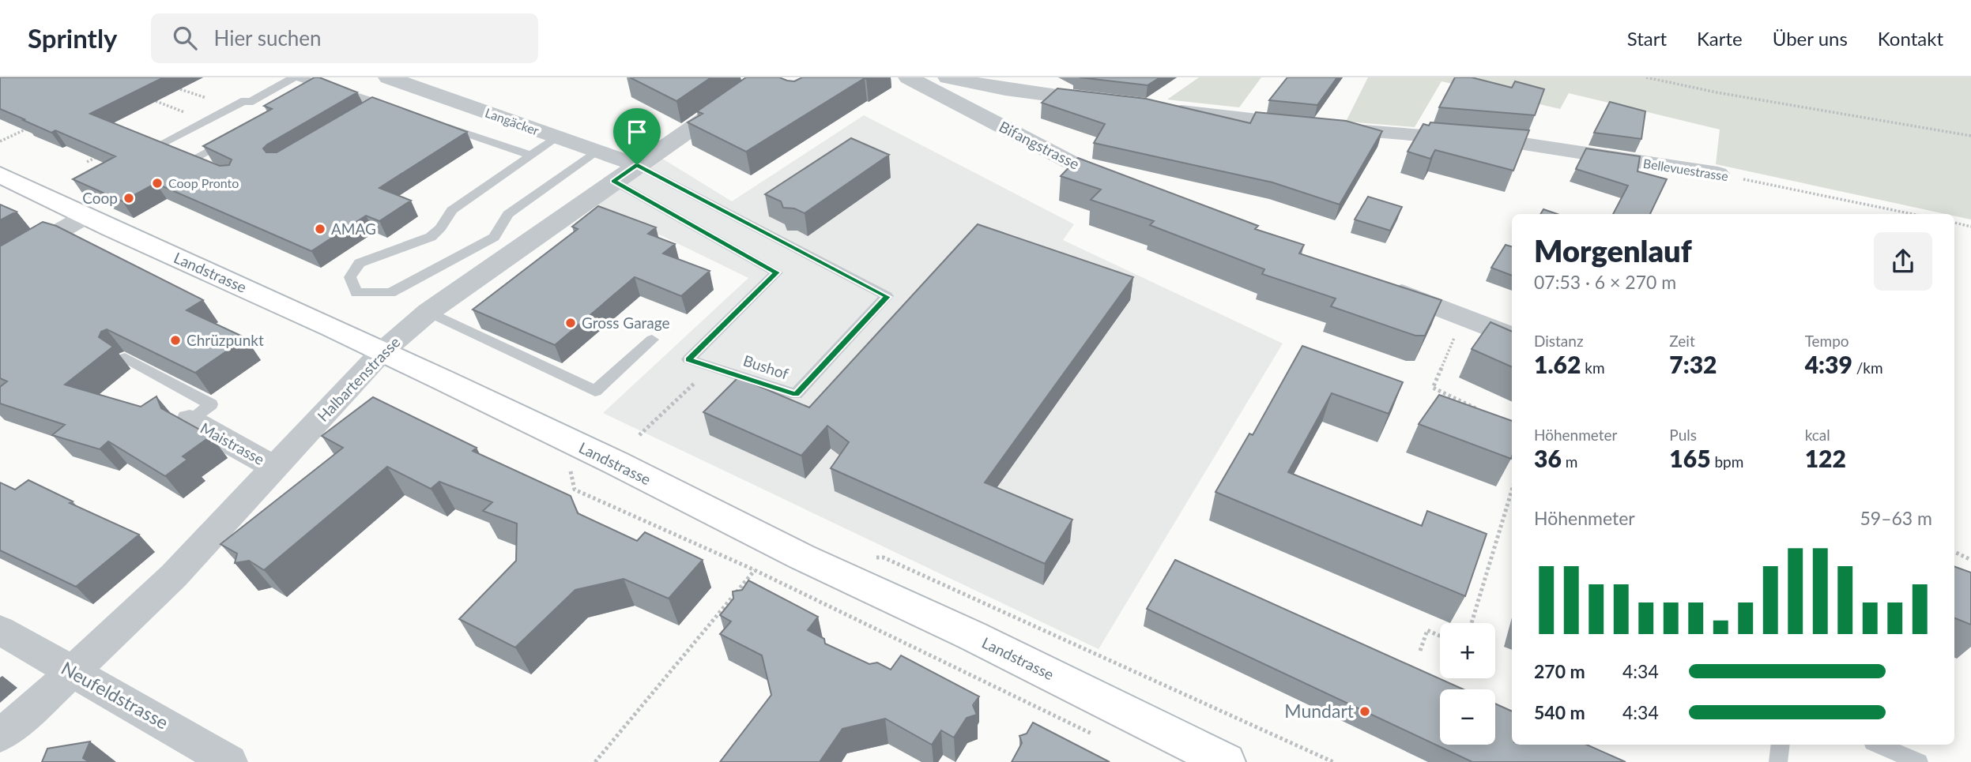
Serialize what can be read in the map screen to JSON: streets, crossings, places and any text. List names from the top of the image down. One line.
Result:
{"streets":{"main road":["Landstrasse"],"street":["Langäcker","Bifangstrasse","Bellevuestrasse","Halbartenstrasse","Maistrasse","Neufeldstrasse"],"lane":["Bushof"]},"crossings":[["Langäcker","Bushof"],["Langäcker","Halbartenstrasse"],["Landstrasse","Halbartenstrasse"],["Bushof","Halbartenstrasse"],["Halbartenstrasse","Maistrasse"],["Halbartenstrasse","Neufeldstrasse"]],"places":["Coop Pronto","Coop","AMAG","Gross Garage","Chrüzpunkt","Mundart"],"page":{"header":"Sprintly","search":"Hier suchen","nav":["Start","Karte","Über uns","Kontakt"],"heading":["Morgenlauf","07:53 · 6 × 270 m"],"stats":[["Distanz","1.62 km"],["Zeit","7:32"],["Tempo","4:39 /km"],["Höhenmeter","36 m"],["Puls","165 bpm"],["kcal","122"]],"chart":["Höhenmeter","59–63 m"],"map_buttons":["+","−"],"list":[{"name":"270 m","note":"4:34"},{"name":"540 m","note":"4:34"}]}}
